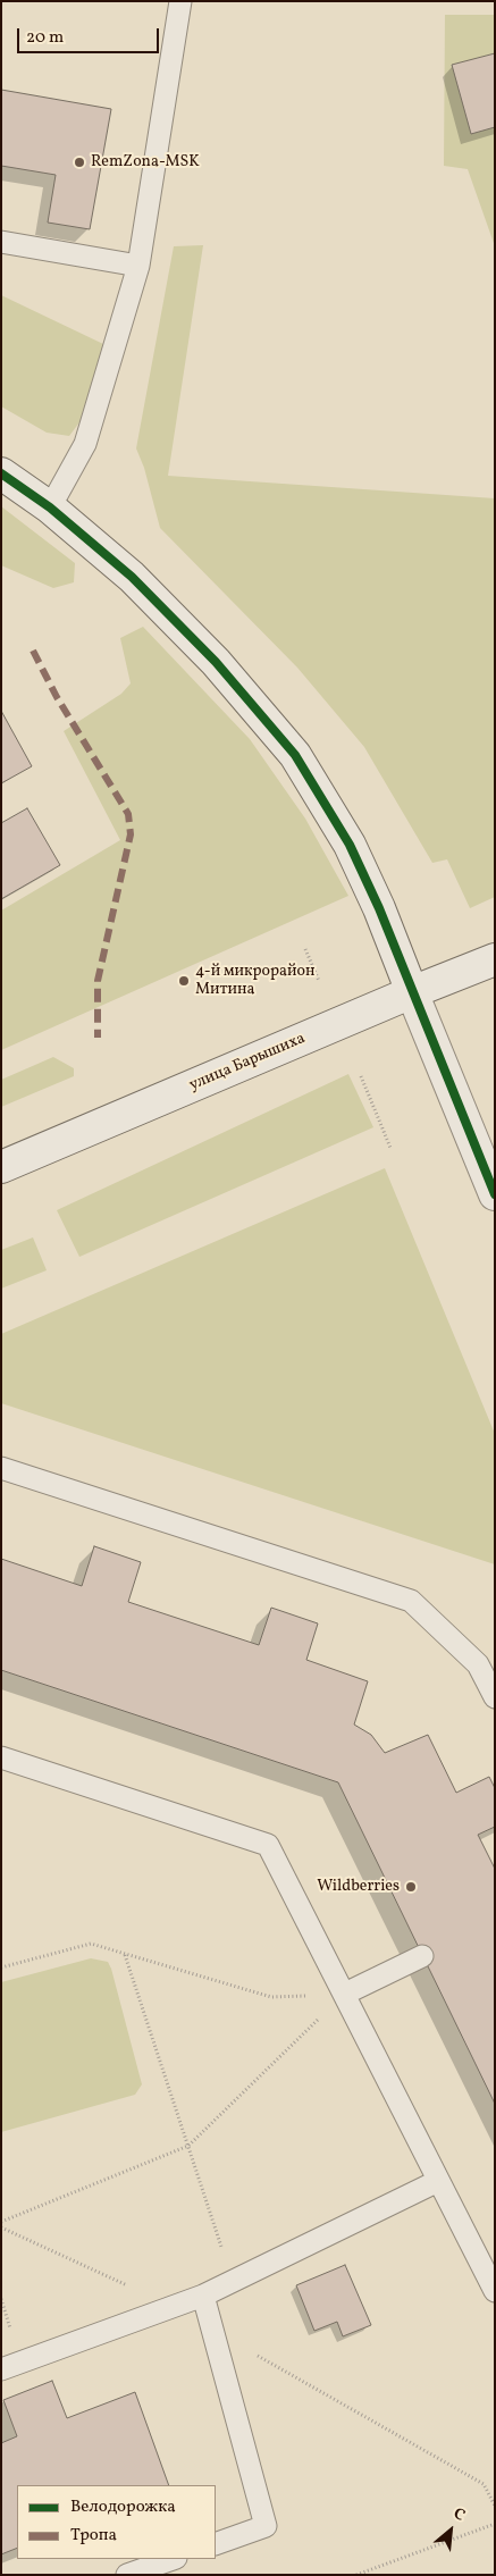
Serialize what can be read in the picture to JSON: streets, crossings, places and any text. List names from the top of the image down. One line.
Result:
{"streets":{"street":["улица Барышиха"]},"places":["RemZona-MSK","4-й микрорайон Митина","Wildberries"],"legend":["Велодорожка","Тропа"],"scale_bar":"20 m","north":"top right"}
